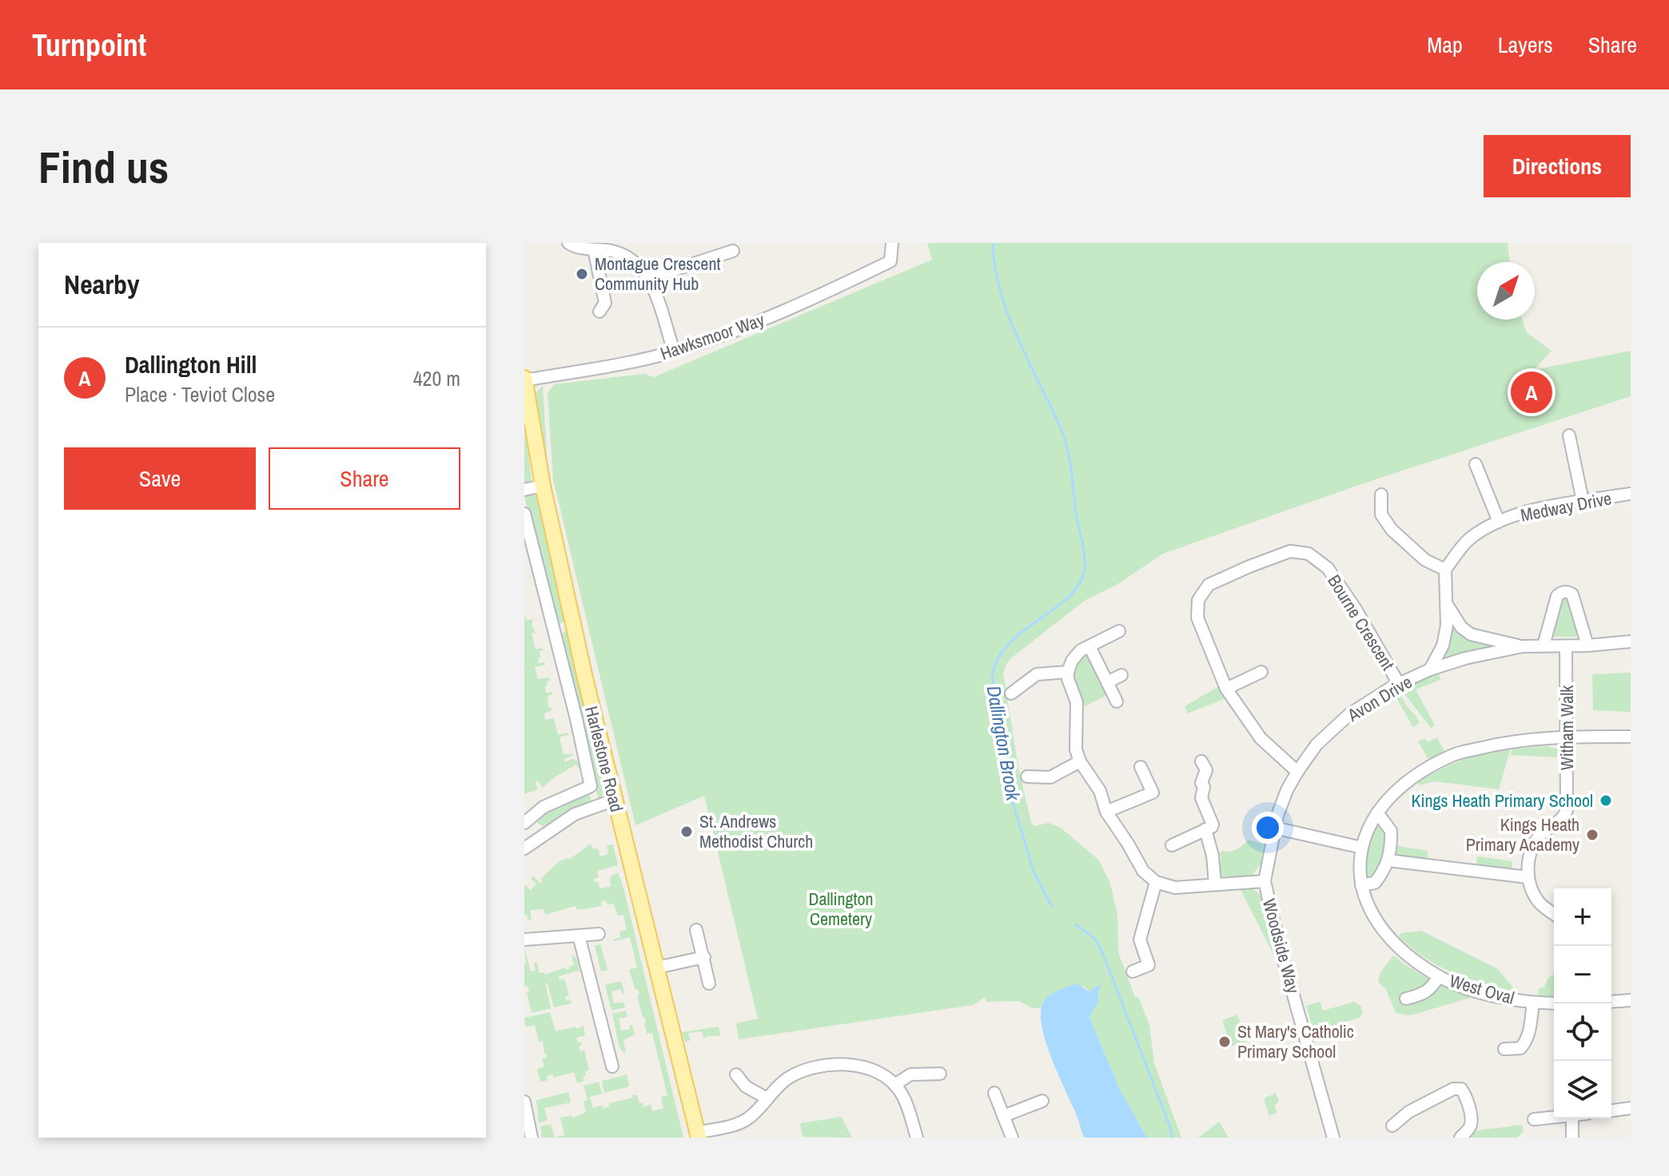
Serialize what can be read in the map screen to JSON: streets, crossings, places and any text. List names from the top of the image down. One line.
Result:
{"streets":{"main road":["Harlestone Road"],"street":["Hawksmoor Way","Medway Drive","Bourne Crescent","Avon Drive","Witham Walk","Woodside Way","West Oval"]},"crossings":[["Hawksmoor Way","Harlestone Road"],["Bourne Crescent","Avon Drive"],["Avon Drive","Witham Walk"],["Avon Drive","Woodside Way"],["Witham Walk","West Oval"]],"water":["Dallington Brook"],"parks":["Dallington Cemetery"],"places":["Montague Crescent Community Hub","Kings Heath Primary School","St. Andrews Methodist Church","Kings Heath Primary Academy","St Mary's Catholic Primary School"],"north":"top right","page":{"header":"Turnpoint","nav":["Map","Layers","Share"],"buttons":["Directions",["Save","Share"]],"title":"Find us","heading":"Nearby","list":[{"mark":"A","name":"Dallington Hill","note":"Place · Teviot Close","value":"420 m"}],"pins":"A","map_buttons":["+","−"]}}
